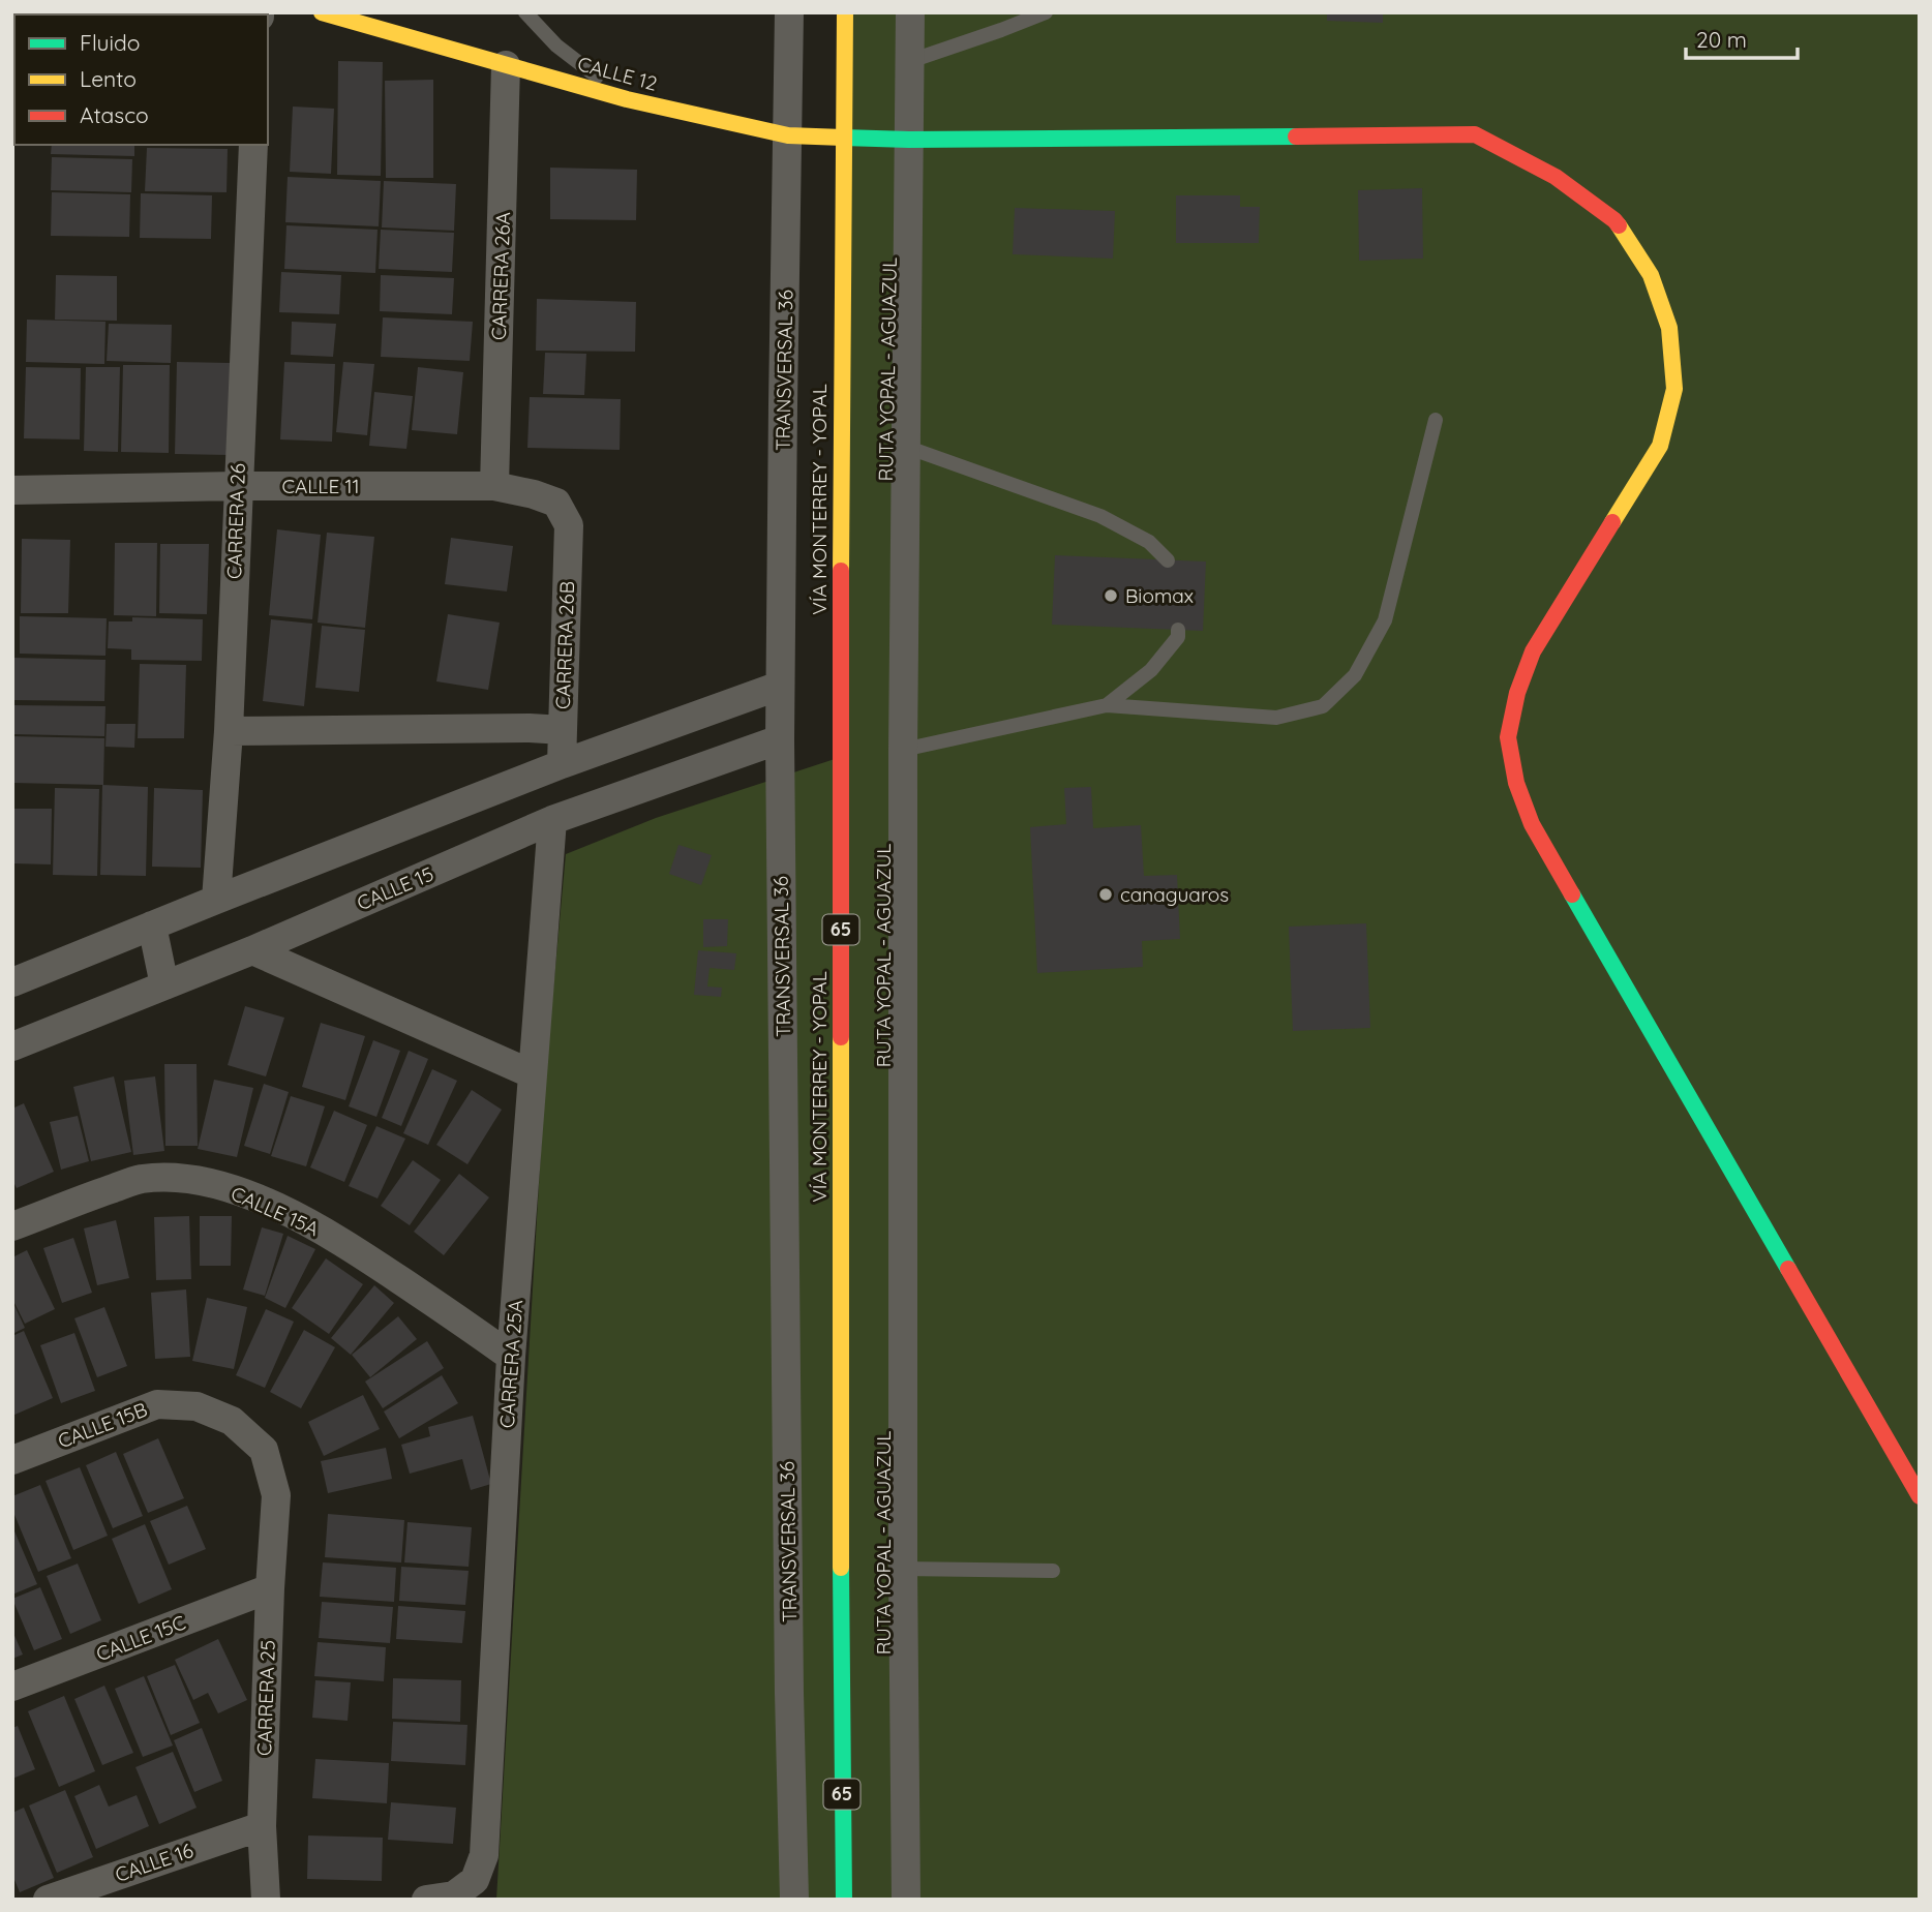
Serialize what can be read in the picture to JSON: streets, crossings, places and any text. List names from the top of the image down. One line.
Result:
{"streets":{"main road":["CALLE 12","VÍA MONTERREY - YOPAL","65"],"street":["CARRERA 26A","TRANSVERSAL 36","CALLE 11","CARRERA 26","CARRERA 26B","CALLE 15","CALLE 15A","CARRERA 25A","CALLE 15B","CALLE 15C","CARRERA 25","CALLE 16"],"lane":["RUTA YOPAL - AGUAZUL"]},"crossings":[["CALLE 12","CARRERA 26A"],["CALLE 12","RUTA YOPAL - AGUAZUL"],["CALLE 12","TRANSVERSAL 36"],["CARRERA 26A","CALLE 11"],["TRANSVERSAL 36","CALLE 15"],["CALLE 11","CARRERA 26"],["CALLE 11","CARRERA 26B"],["CALLE 15","CARRERA 25A"],["CALLE 15A","CARRERA 25A"],["CALLE 15B","CARRERA 25"],["CALLE 15C","CARRERA 25"],["CARRERA 25","CALLE 16"]],"places":["Biomax","canaguaros"],"legend":["Fluido","Lento","Atasco"],"scale_bar":"20 m"}
